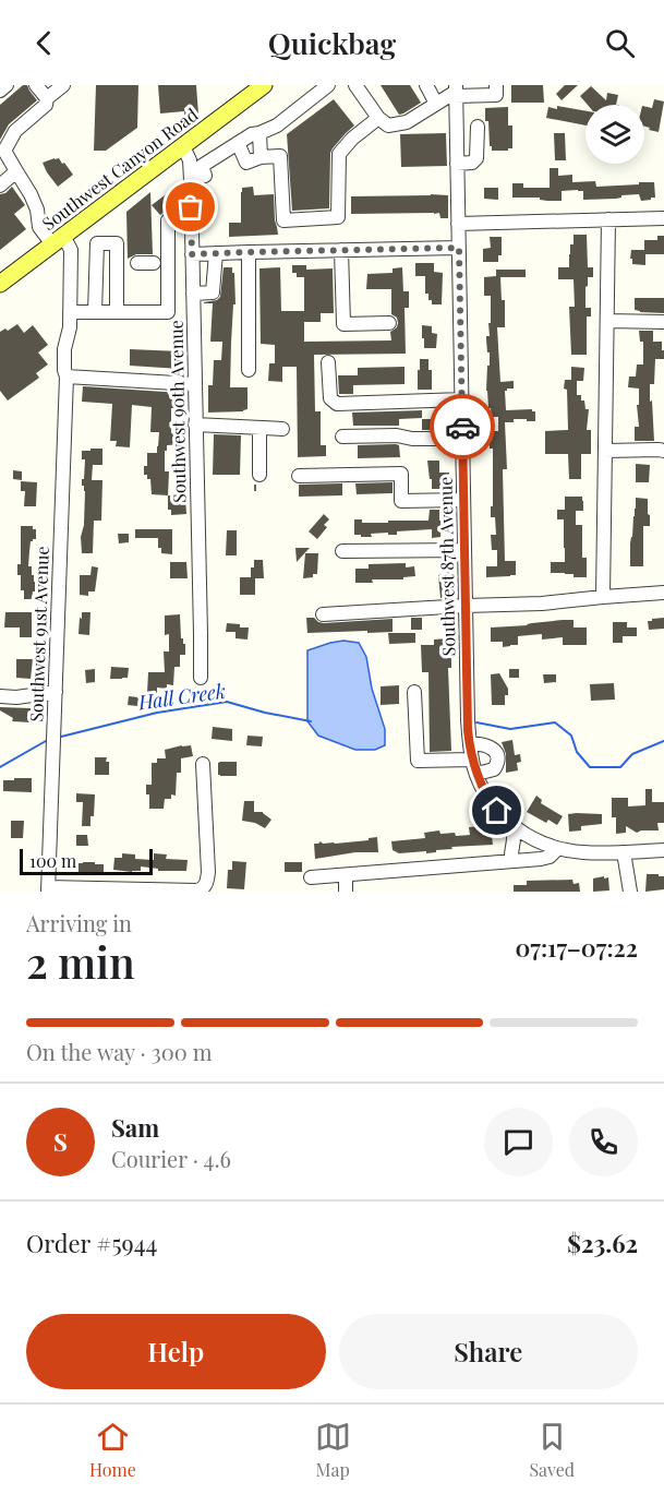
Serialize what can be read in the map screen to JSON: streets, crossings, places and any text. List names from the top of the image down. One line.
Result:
{"streets":{"main road":["Southwest Canyon Road"],"street":["Southwest 90th Avenue","Southwest 87th Avenue","Southwest 91st Avenue"]},"crossings":[["Southwest Canyon Road","Southwest 90th Avenue"],["Southwest Canyon Road","Southwest 91st Avenue"]],"water":["Hall Creek"],"scale_bar":"100 m","page":{"header":"Quickbag","scale":"100 m","heading":["2 min","Arriving in","07:17–07:22"],"panel":["Sam","Courier · 4.6","Order #5944","$23.62"],"bar":"On the way · 300 m","round":"S","buttons":["Help","Share"],"tabs":["Home","Map","Saved"]}}
